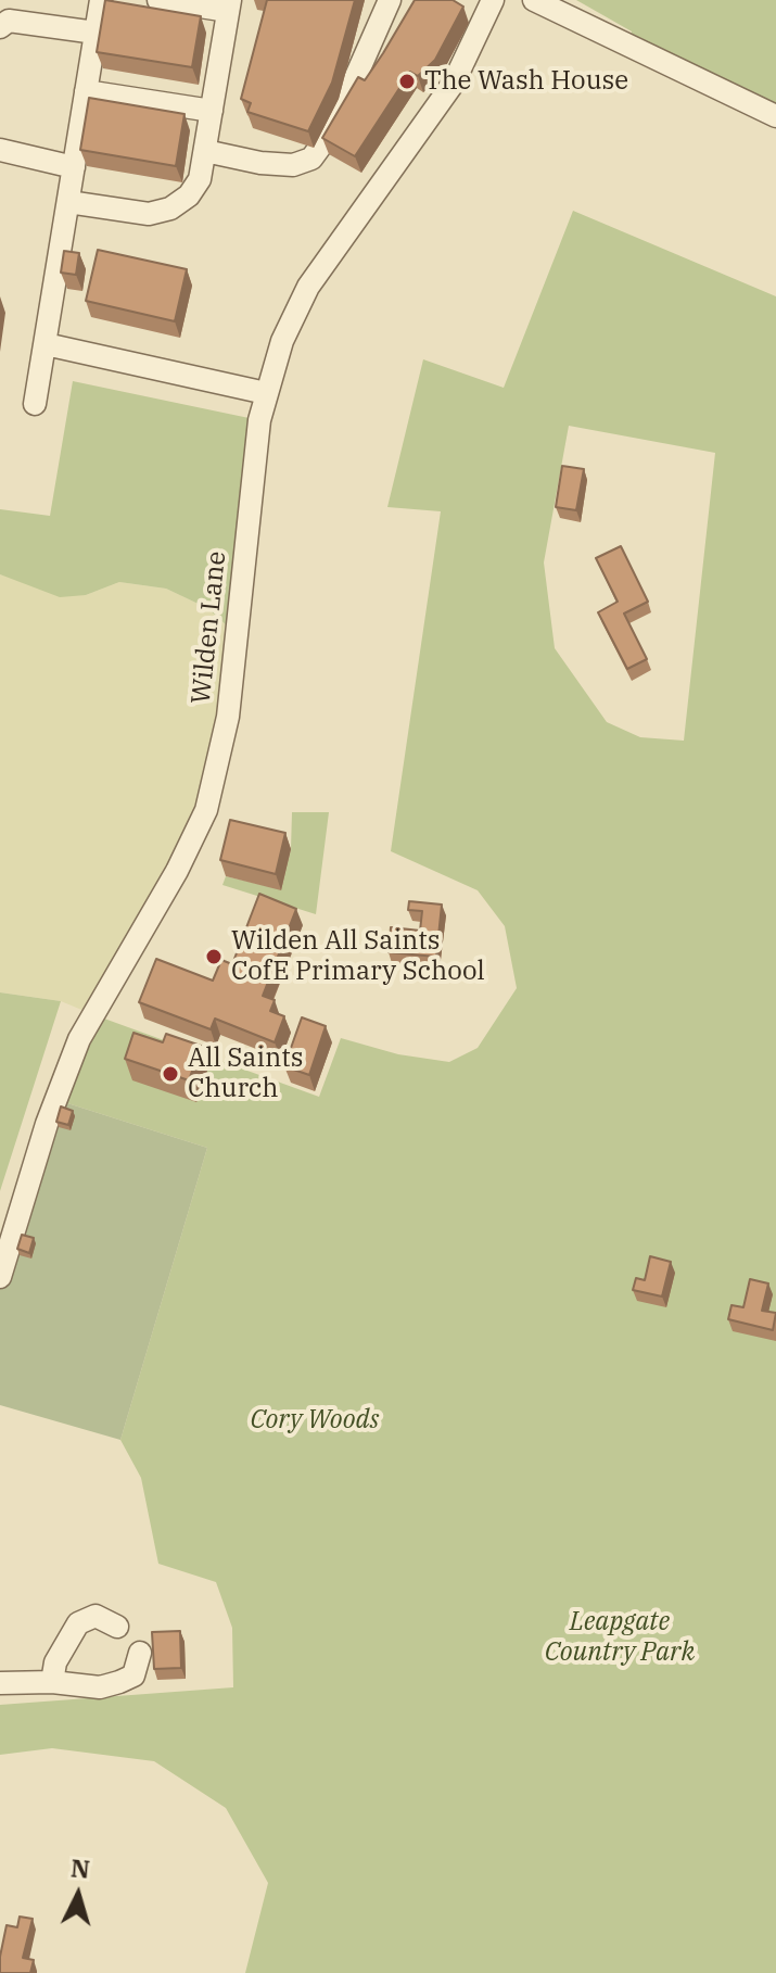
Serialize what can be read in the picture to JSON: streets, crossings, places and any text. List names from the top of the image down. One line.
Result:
{"streets":{"street":["Wilden Lane"]},"parks":["Cory Woods","Leapgate Country Park"],"places":["The Wash House","Wilden All Saints CofE Primary School","All Saints Church"],"north":"top"}
